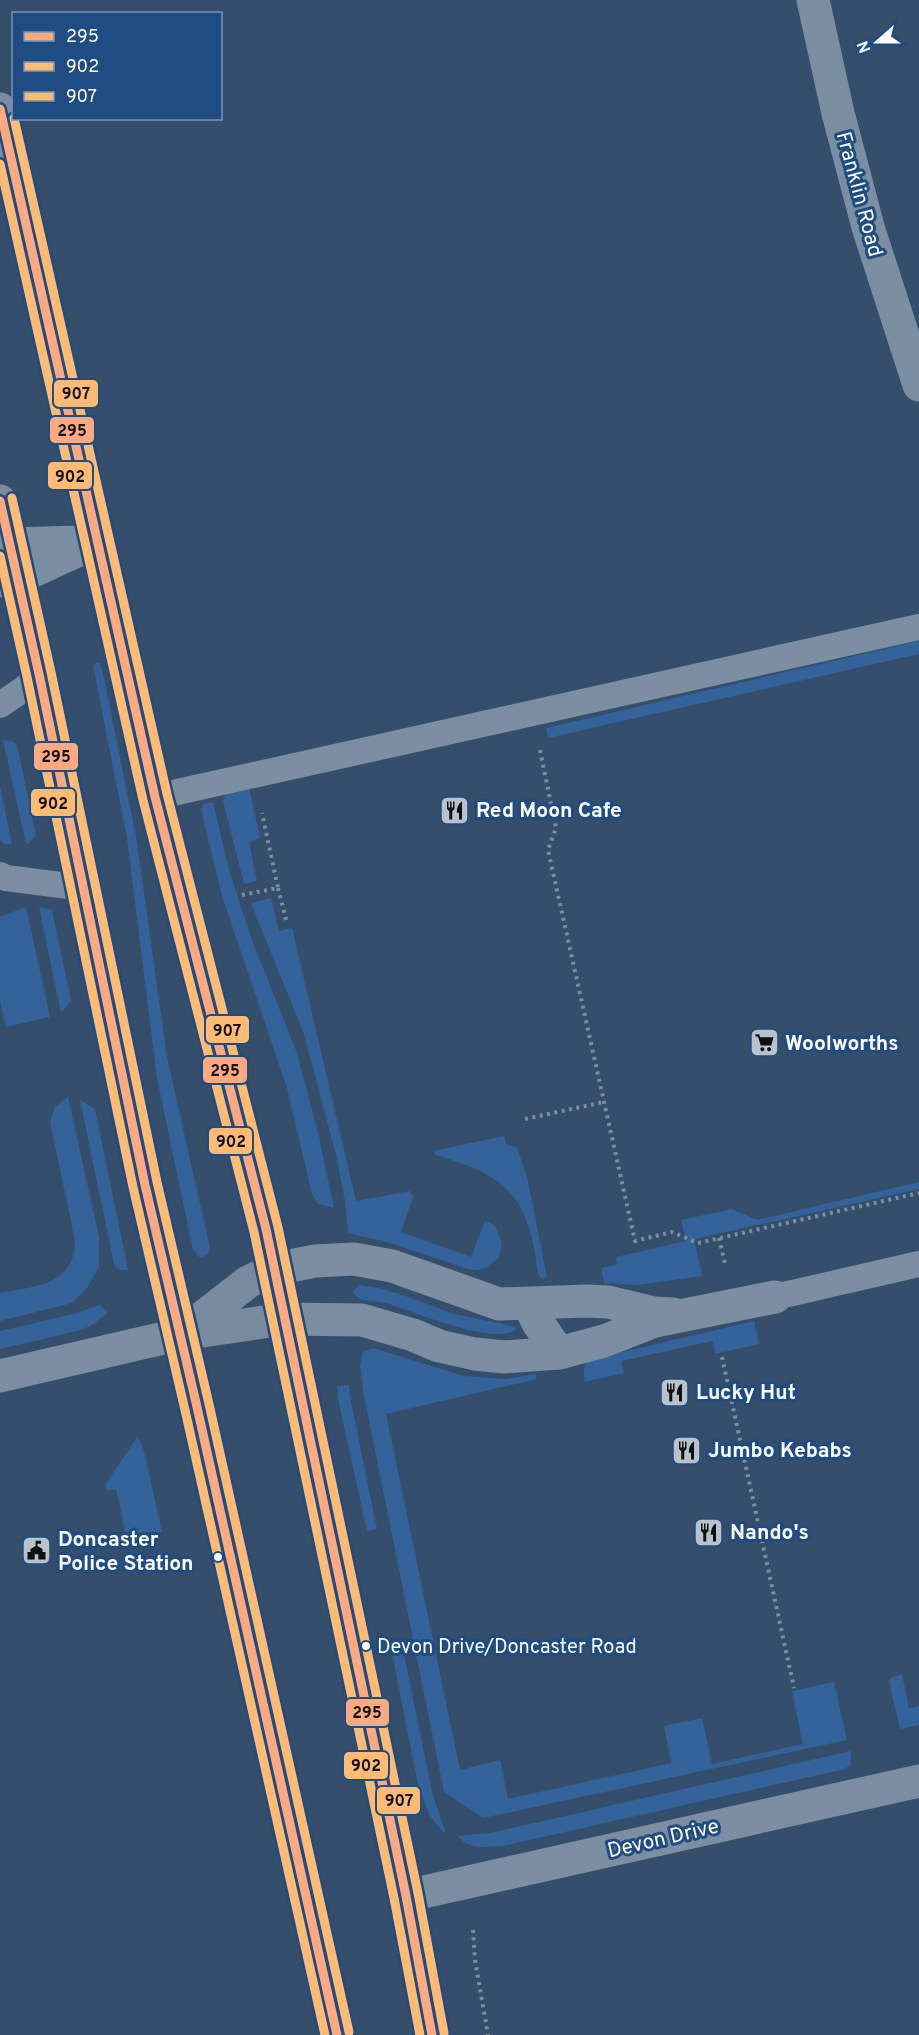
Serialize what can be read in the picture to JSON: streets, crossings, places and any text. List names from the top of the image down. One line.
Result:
{"streets":{"street":["Franklin Road","Devon Drive"]},"places":{"restaurant":["Red Moon Cafe","Lucky Hut","Jumbo Kebabs","Nando's"],"supermarket":["Woolworths"],"public building":["Doncaster Police Station"],"other":["Devon Drive/Doncaster Road"]},"lines":["transit line 295","transit line 907","transit line 902"],"legend":["295","902","907"],"north":"left"}
